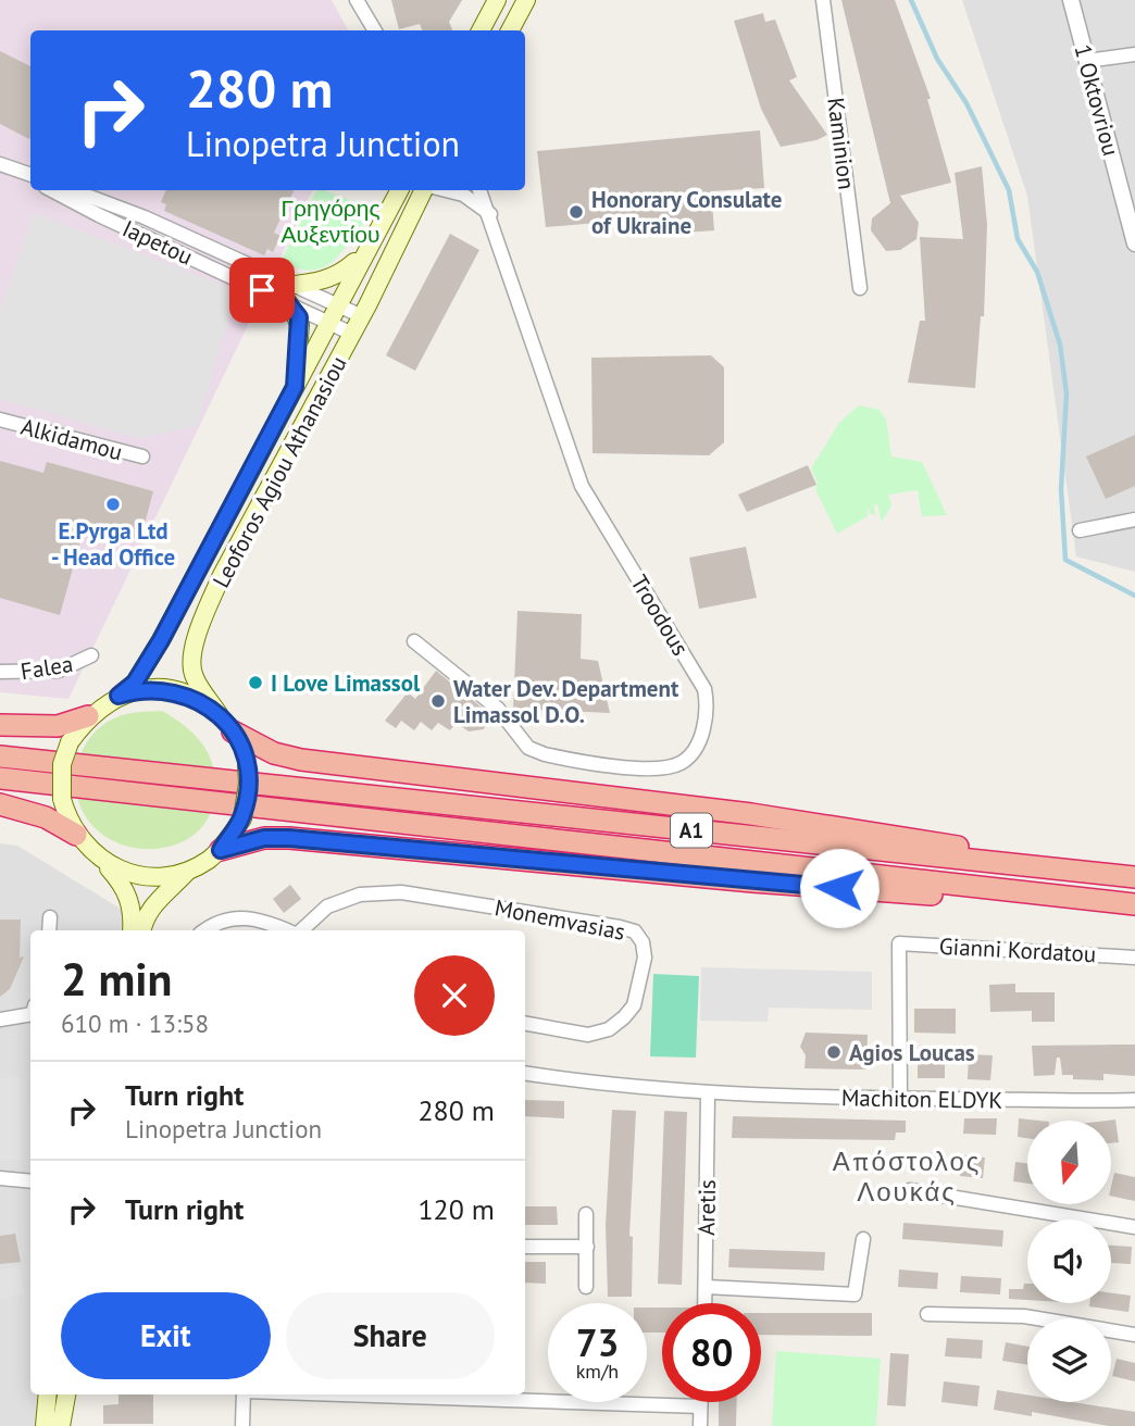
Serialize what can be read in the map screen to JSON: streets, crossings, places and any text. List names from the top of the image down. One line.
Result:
{"streets":{"highway":["A1"],"main road":["Leoforos Agiou Athanasiou"],"street":["1 Oktovriou","Kaminion","Iapetou","Alkidamou","Troodous","Falea","Monemvasias","Gianni Kordatou","Machiton ELDYK","Aretis"]},"crossings":[["Iapetou","Leoforos Agiou Athanasiou"],["Gianni Kordatou","Machiton ELDYK"],["Machiton ELDYK","Aretis"]],"districts":["Απόστολος Λουκάς"],"parks":["Γρηγόρης Αυξεντίου"],"places":["Honorary Consulate of Ukraine","E.Pyrga Ltd - Head Office","I Love Limassol","Water Dev. Department Limassol D.O.","Agios Loucas"],"north":"bottom","page":{"turn":["280 m","Linopetra Junction"],"heading":["2 min","610 m · 13:58"],"list":[{"name":"Turn right","note":"Linopetra Junction","value":"280 m"},{"name":"Turn right","value":"120 m"}],"buttons":["Exit","Share"],"speed":"73 km/h","limit":"80"}}
